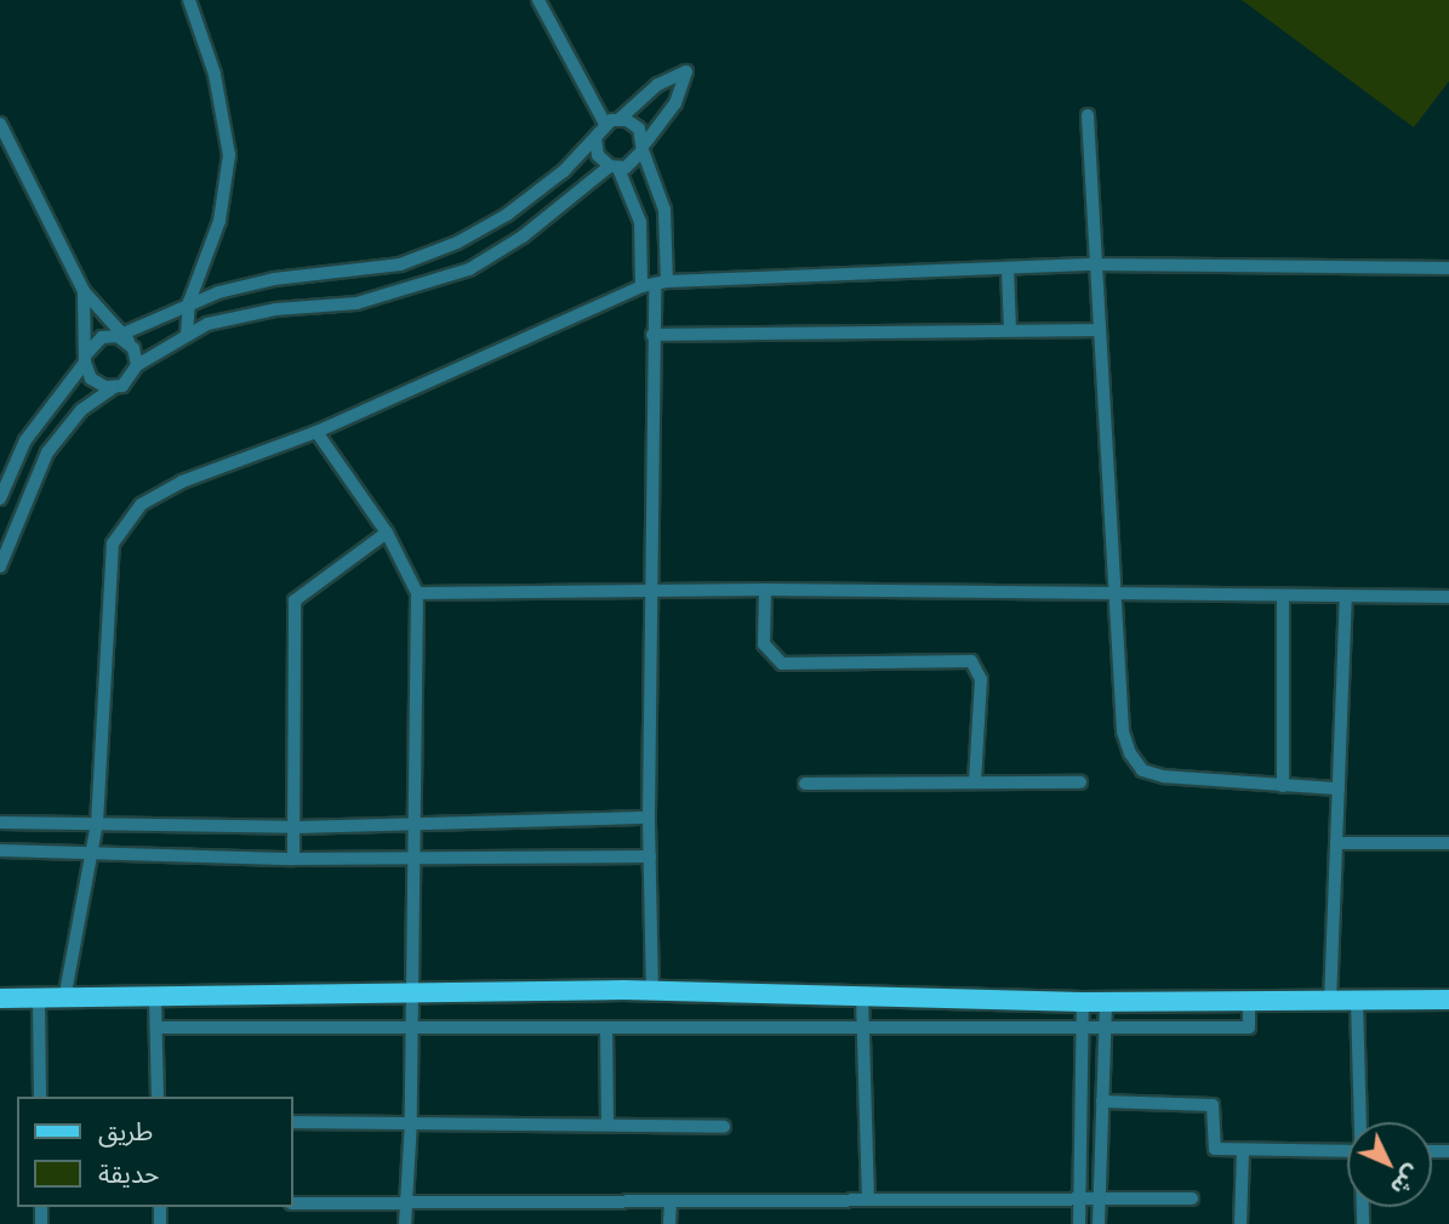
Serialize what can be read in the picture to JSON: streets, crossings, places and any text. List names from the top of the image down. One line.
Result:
{"legend":["طريق","حديقة"],"north":"bottom right"}
